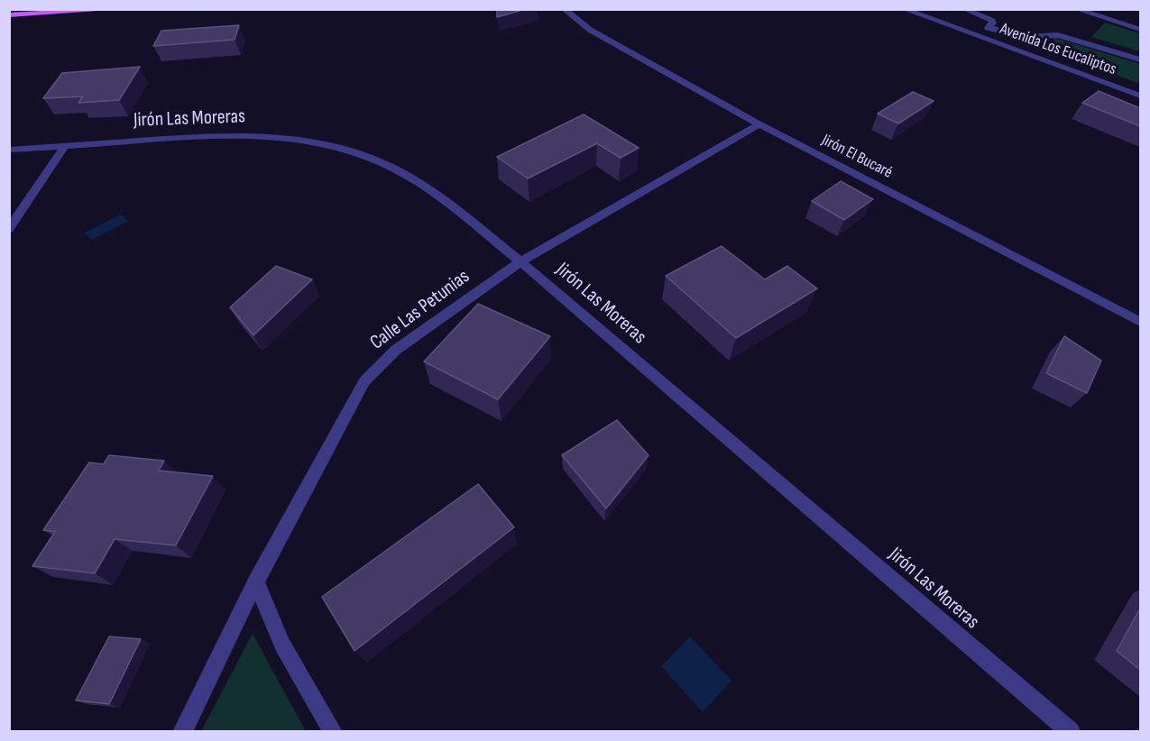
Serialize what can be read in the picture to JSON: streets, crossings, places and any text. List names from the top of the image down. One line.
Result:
{"streets":{"street":["Avenida Los Eucaliptos","Jirón Las Moreras","Jirón El Bucaré","Calle Las Petunias"]},"crossings":[["Jirón Las Moreras","Calle Las Petunias"],["Jirón El Bucaré","Calle Las Petunias"]]}
